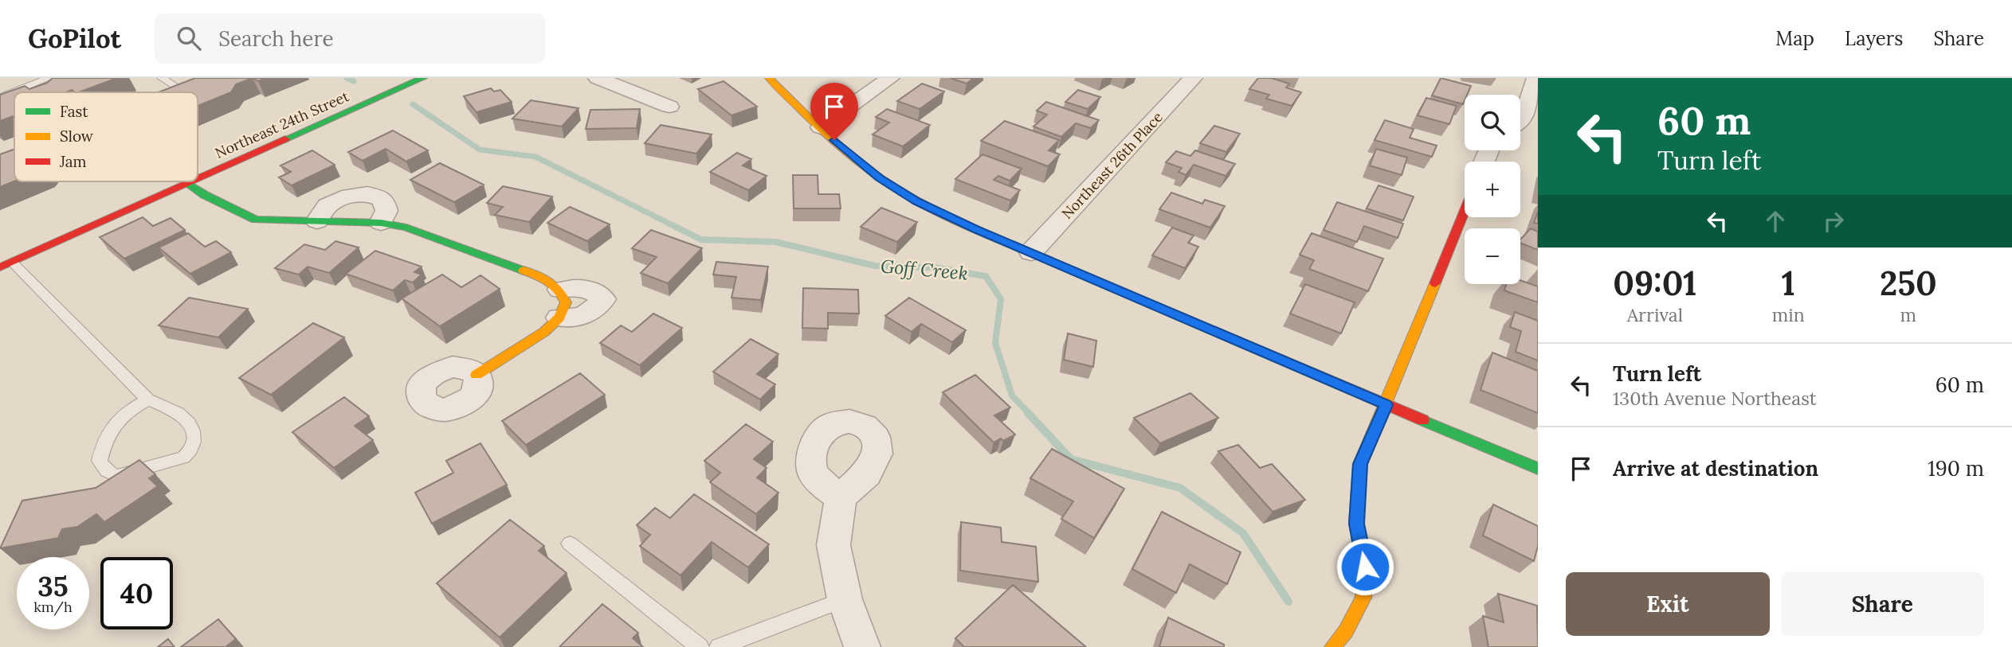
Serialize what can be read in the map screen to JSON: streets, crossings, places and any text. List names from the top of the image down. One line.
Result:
{"streets":{"street":["Northeast 24th Street","Northeast 26th Place"]},"water":["Goff Creek"],"legend":["Fast","Slow","Jam"],"page":{"header":"GoPilot","search":"Search here","nav":["Map","Layers","Share"],"turn":["60 m","Turn left"],"map_buttons":["+","−"],"eta":["09:01","Arrival","1","min","250","m"],"list":[{"name":"Turn left","note":"130th Avenue Northeast","value":"60 m"},{"name":"Arrive at destination","value":"190 m"}],"speed":"35 km/h","limit":"40","buttons":["Exit","Share"]}}
